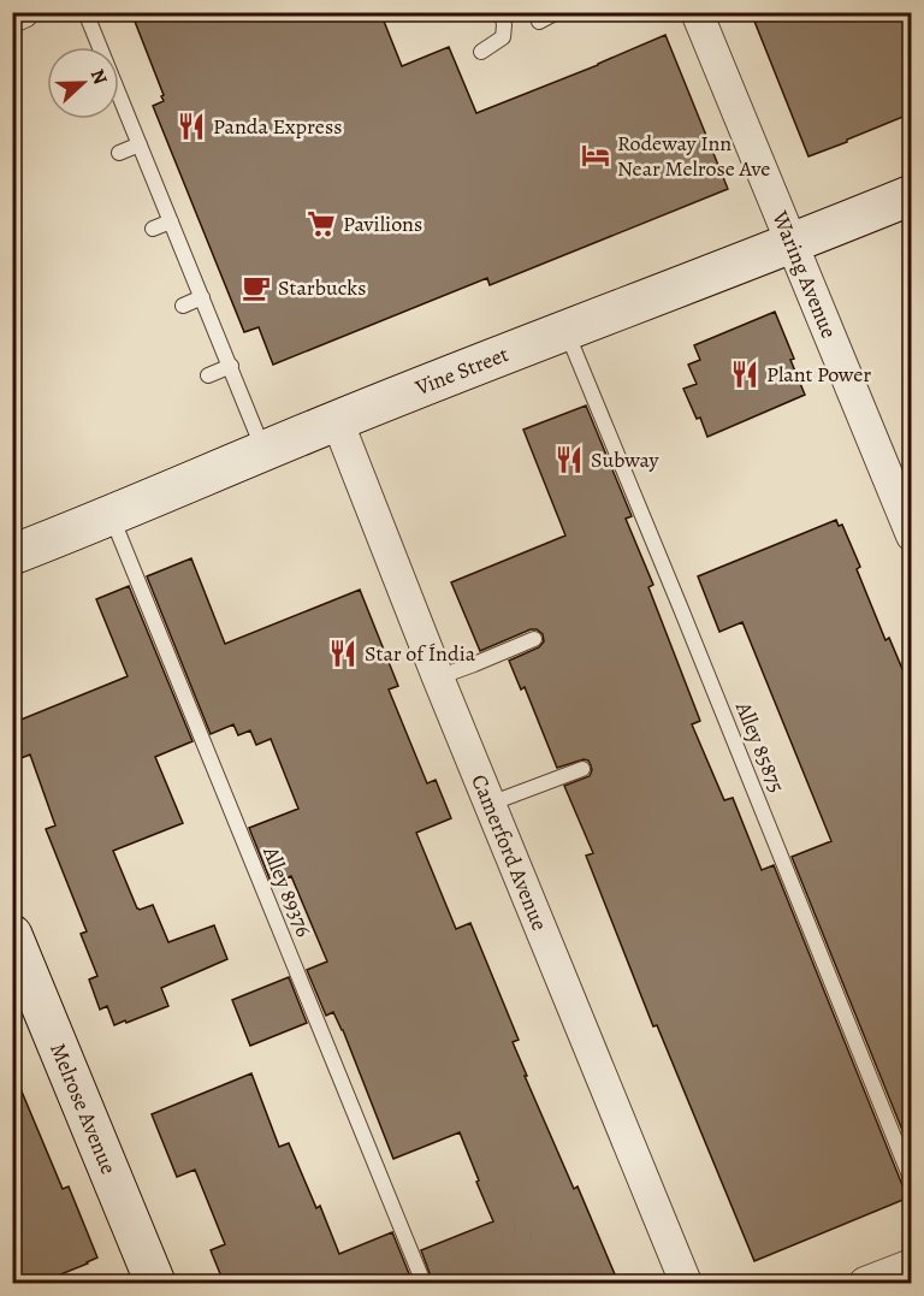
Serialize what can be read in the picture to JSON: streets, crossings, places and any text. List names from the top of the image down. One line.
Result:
{"streets":{"main road":["Vine Street","Melrose Avenue"],"street":["Waring Avenue","Camerford Avenue"],"lane":["Alley 85875","Alley 89376"]},"crossings":[["Waring Avenue","Vine Street"],["Vine Street","Alley 85875"],["Vine Street","Camerford Avenue"],["Vine Street","Alley 89376"]],"places":{"restaurant":["Panda Express","Plant Power","Subway","Star of Índia"],"hotel":["Rodeway Inn Near Melrose Ave"],"supermarket":["Pavilions"],"cafe":["Starbucks"]},"north":"right"}
